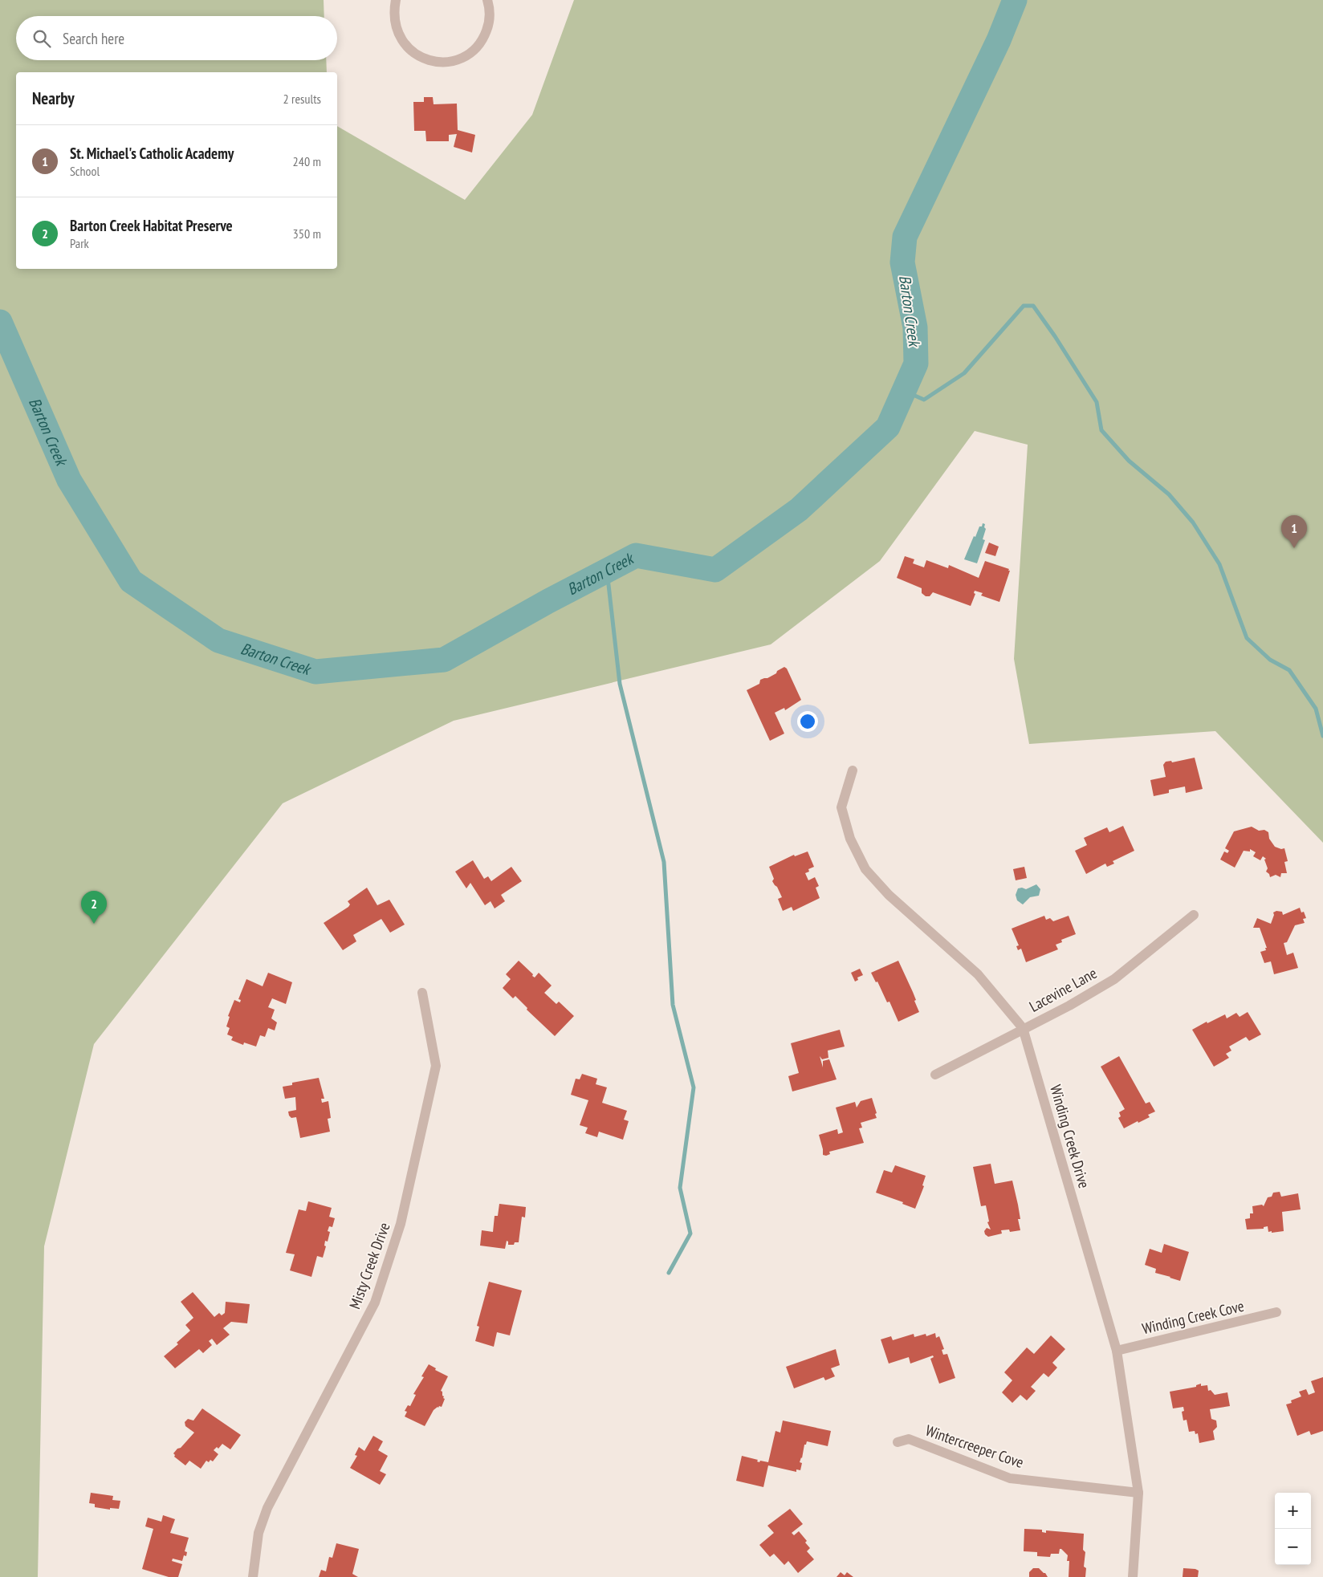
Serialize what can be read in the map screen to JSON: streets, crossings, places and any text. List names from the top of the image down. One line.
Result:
{"streets":{"street":["Lacevine Lane","Winding Creek Drive","Misty Creek Drive","Winding Creek Cove","Wintercreeper Cove"]},"crossings":[["Lacevine Lane","Winding Creek Drive"],["Winding Creek Drive","Winding Creek Cove"],["Winding Creek Drive","Wintercreeper Cove"]],"water":["Barton Creek"],"page":{"search":"Search here","heading":["Nearby","2 results"],"list":[{"mark":"1","name":"St. Michael's Catholic Academy","note":"School","value":"240 m"},{"mark":"2","name":"Barton Creek Habitat Preserve","note":"Park","value":"350 m"}],"pins":["1","2"],"map_buttons":["+","−"]}}
